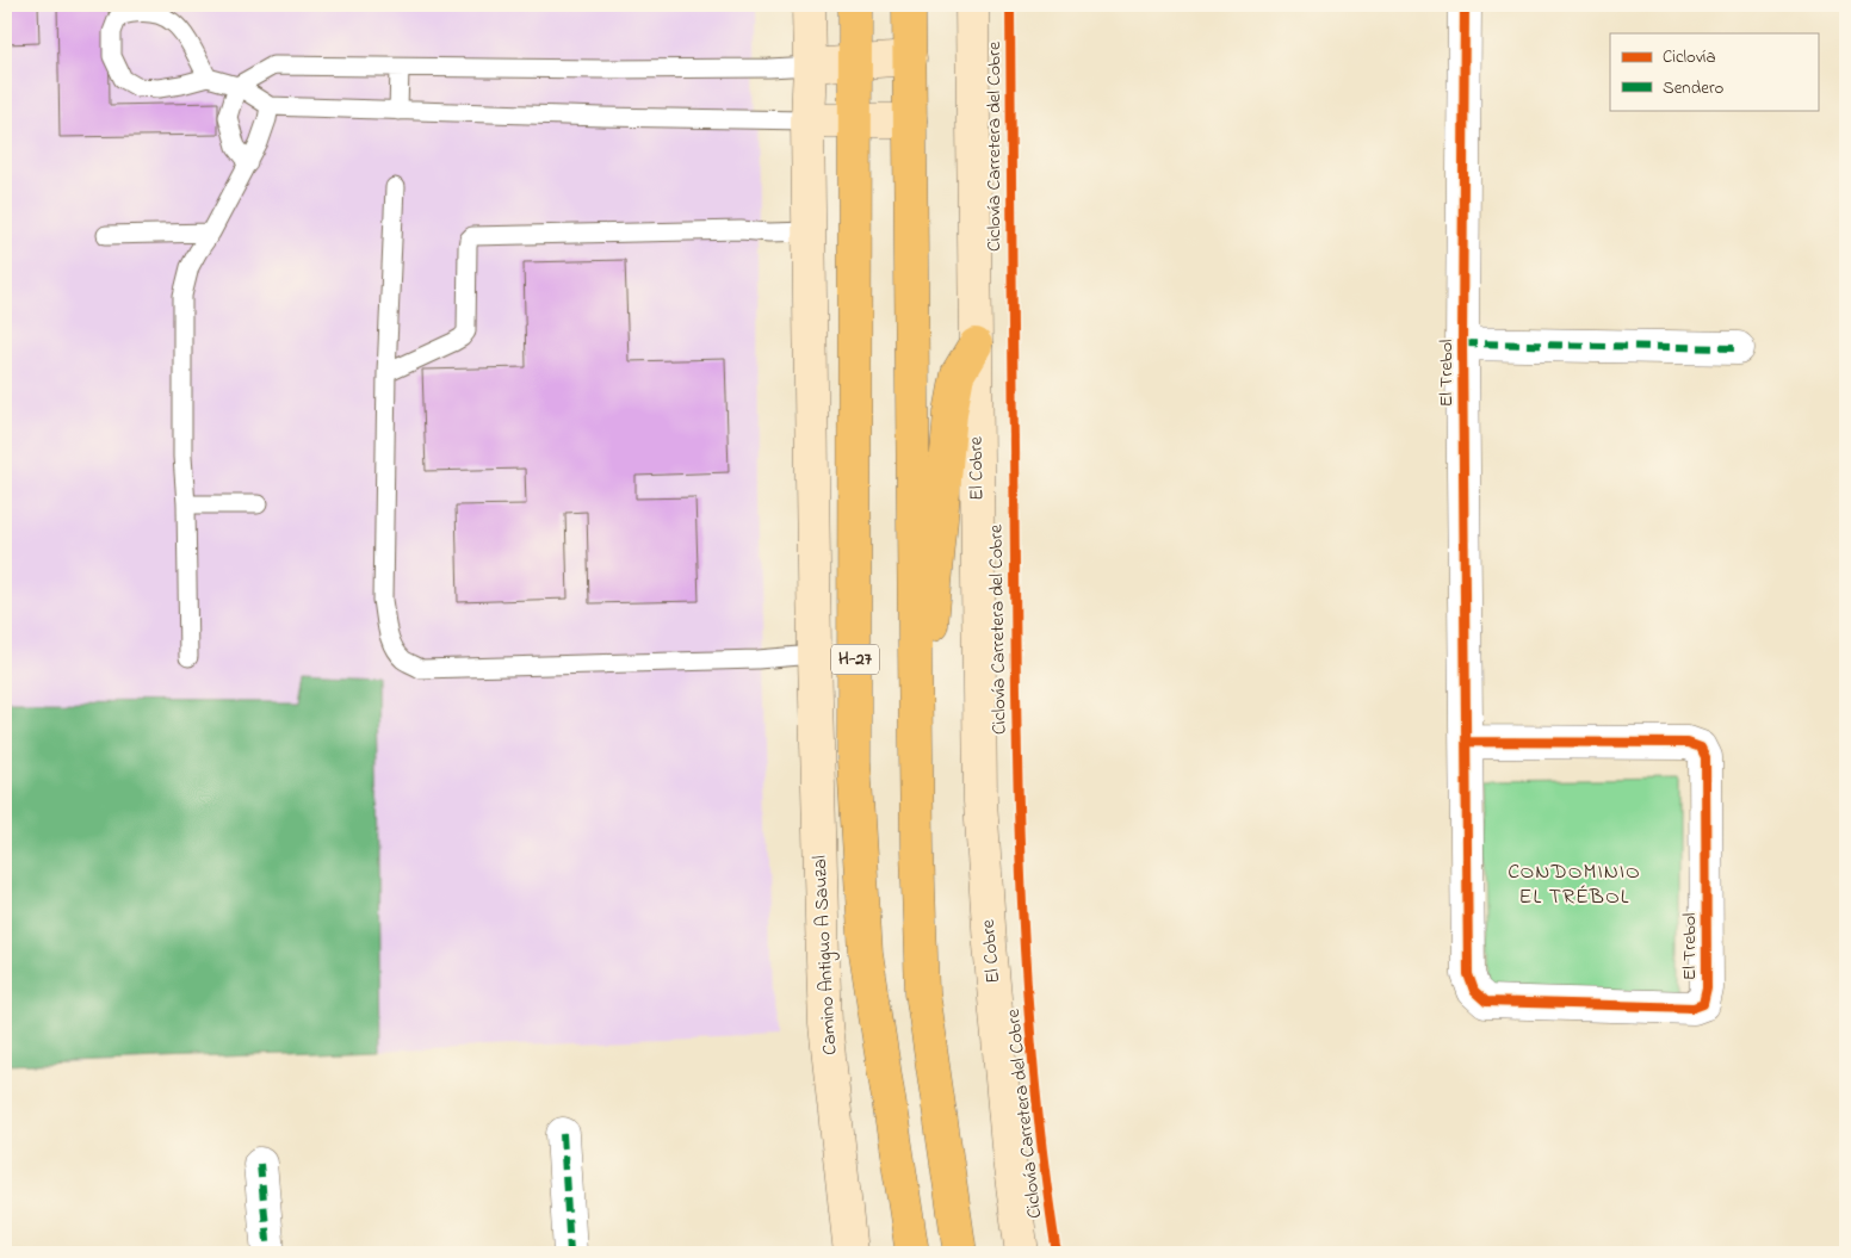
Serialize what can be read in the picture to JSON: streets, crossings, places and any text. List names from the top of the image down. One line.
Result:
{"streets":{"main road":["H-27"],"street":["El Trebol","El Cobre","Camino Antiguo A Sauzal"],"cycle path":["Ciclovía Carretera del Cobre"]},"districts":["CONDOMINIO EL TRÉBOL"],"legend":["Ciclovía","Sendero"]}
